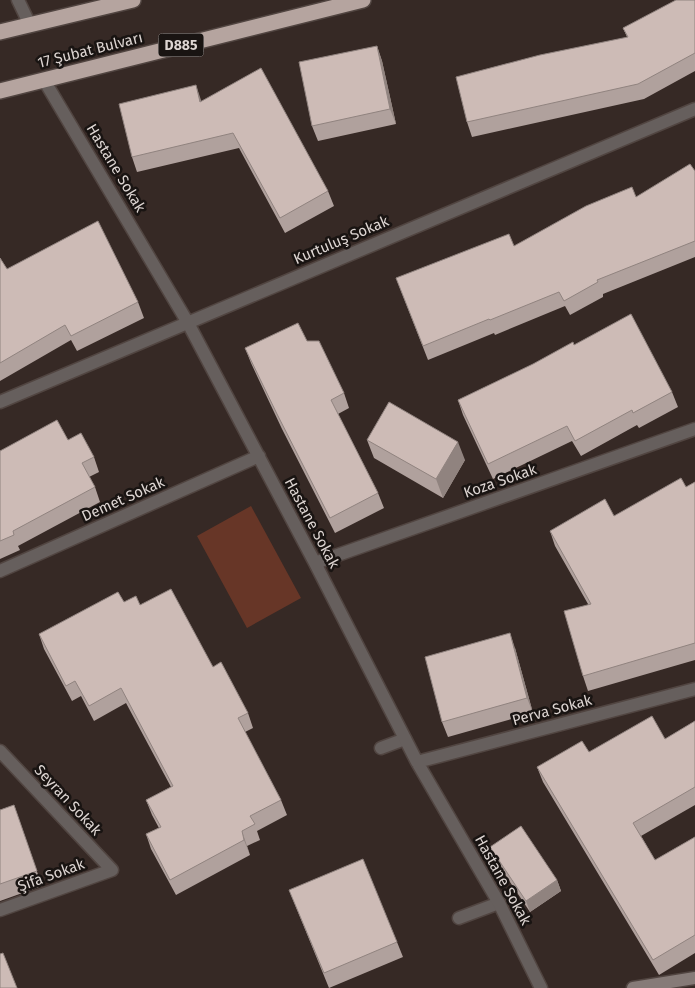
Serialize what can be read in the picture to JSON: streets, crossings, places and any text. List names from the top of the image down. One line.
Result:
{"streets":{"highway":["D885","17 Şubat Bulvarı"],"street":["Hastane Sokak","Kurtuluş Sokak","Koza Sokak","Demet Sokak","Perva Sokak","Seyran Sokak","Şifa Sokak"]},"crossings":[["17 Şubat Bulvarı","Hastane Sokak"],["Hastane Sokak","Kurtuluş Sokak"],["Hastane Sokak","Koza Sokak"],["Hastane Sokak","Demet Sokak"],["Hastane Sokak","Perva Sokak"],["Seyran Sokak","Şifa Sokak"]]}
